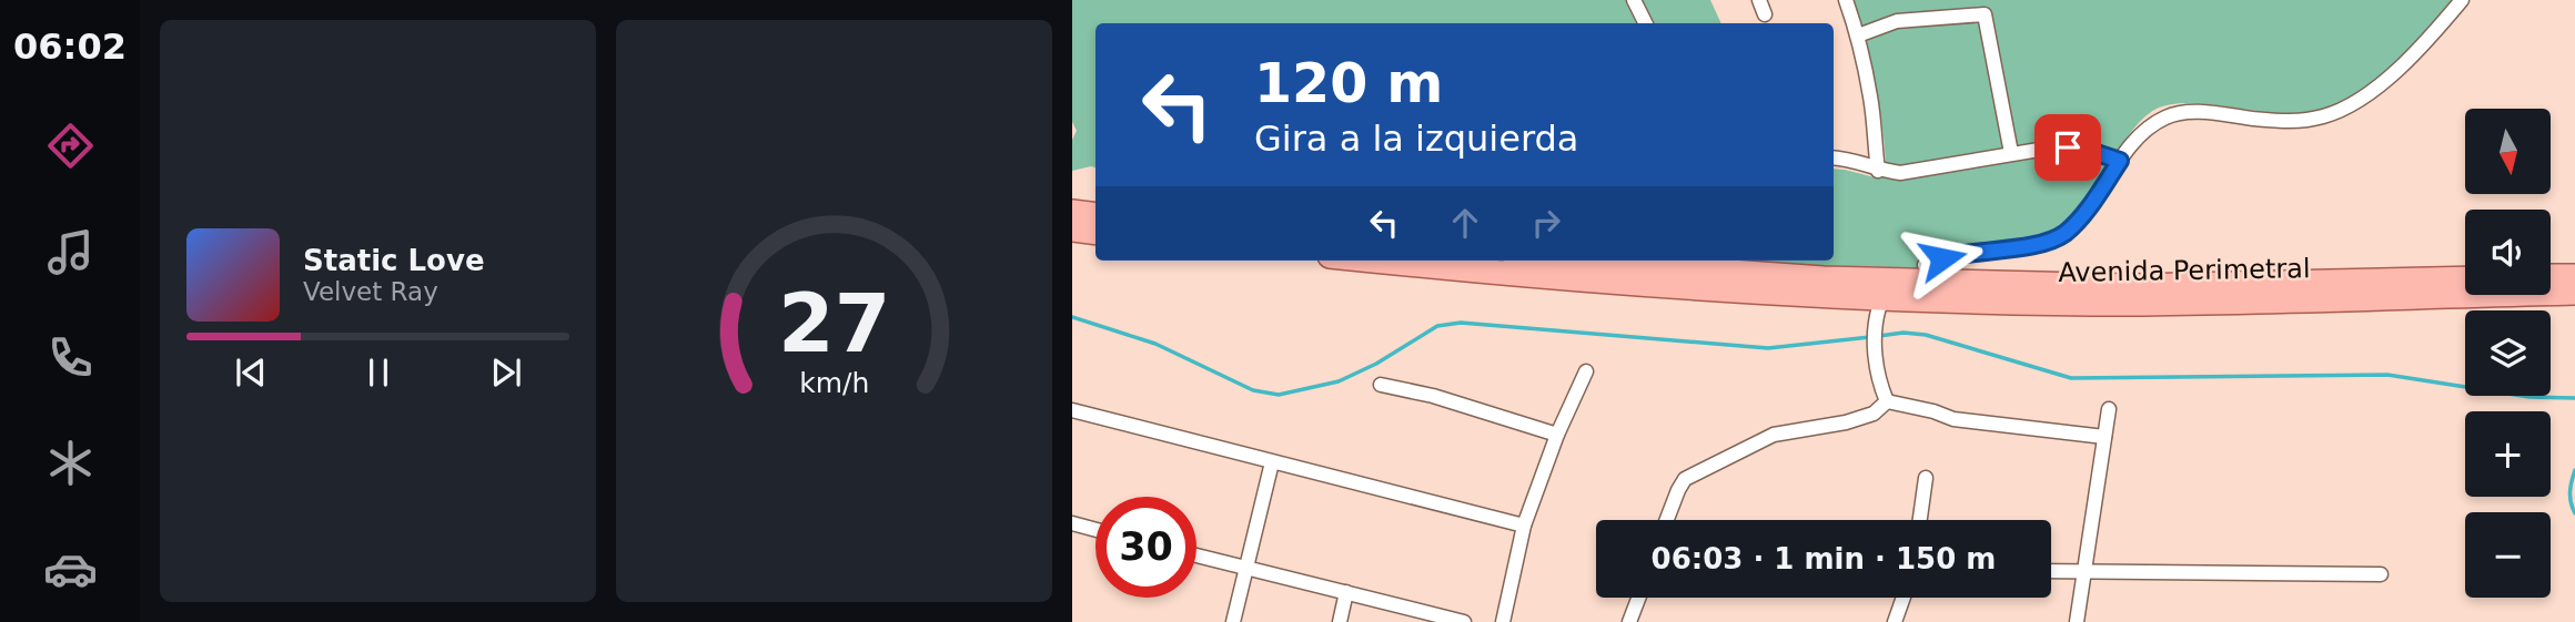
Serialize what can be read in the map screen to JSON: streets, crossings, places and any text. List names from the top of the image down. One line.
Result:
{"streets":{"main road":["Avenida Perimetral"]},"north":"bottom","page":{"tabs":"06:02","turn":["120 m","Gira a la izquierda"],"map_buttons":["+","−"],"song":["Static Love","Velvet Ray"],"limit":"30","trip":"06:03 · 1 min · 150 m","gauge":["27","km/h"]}}
